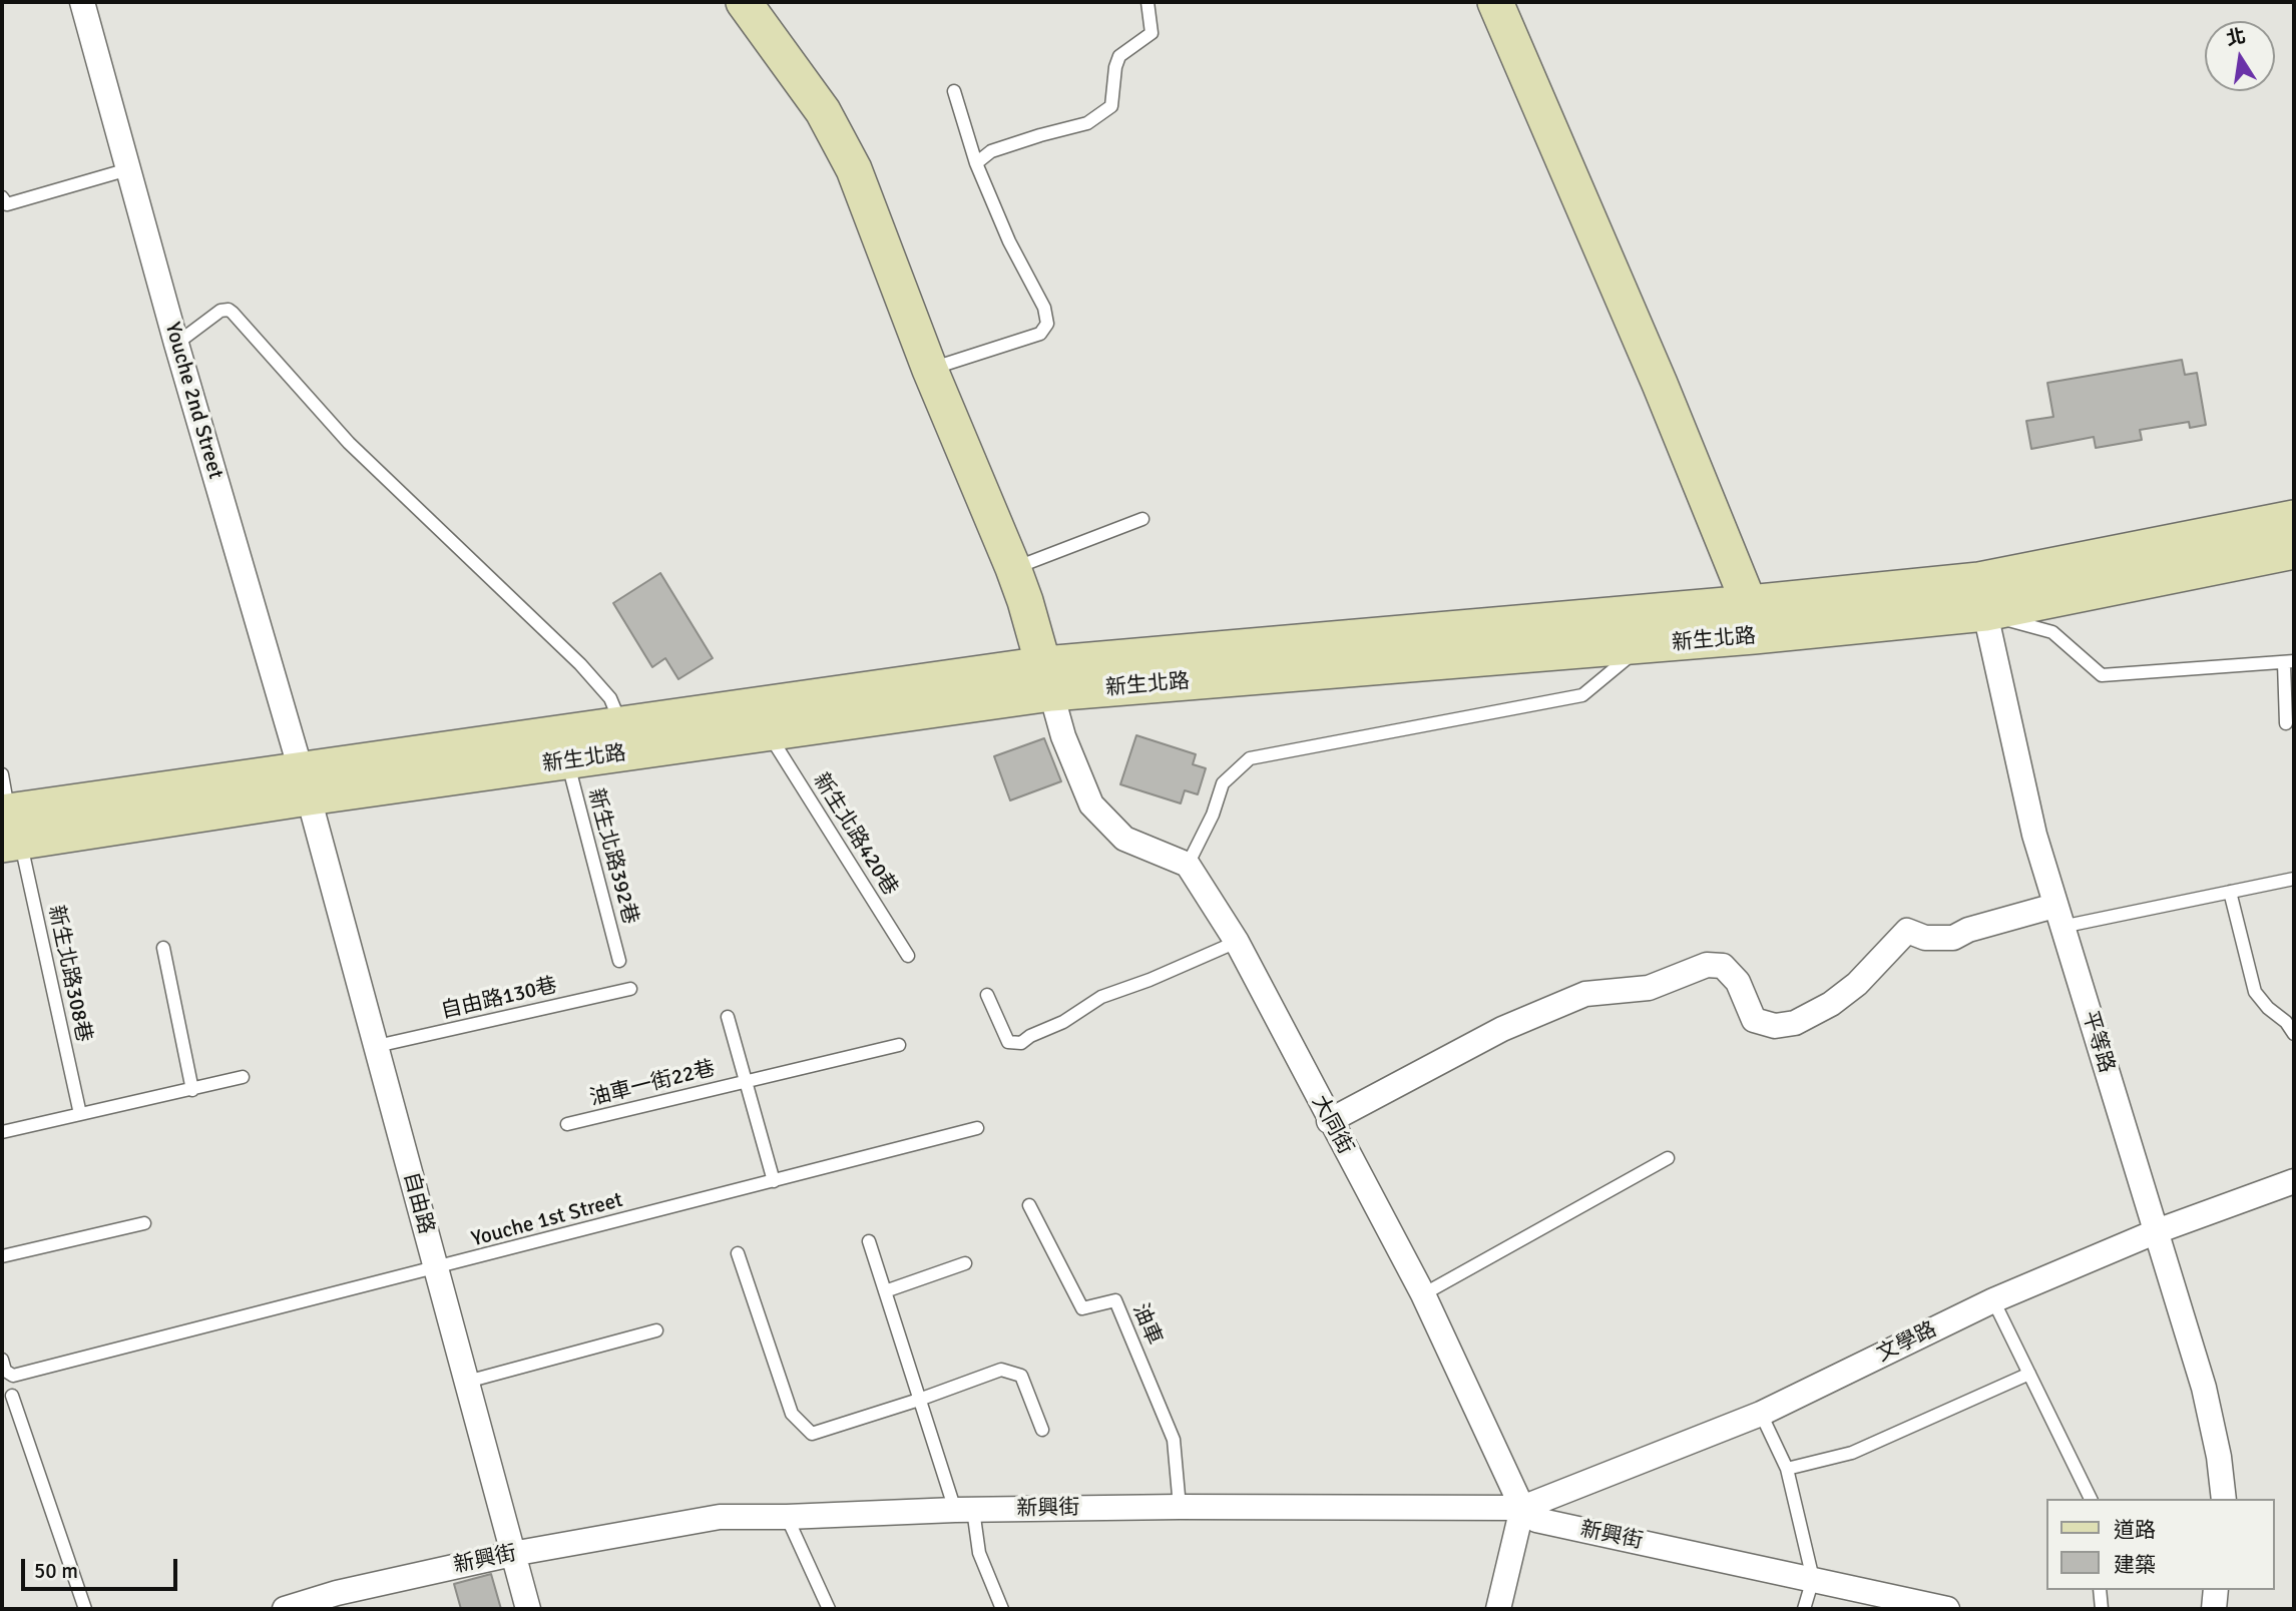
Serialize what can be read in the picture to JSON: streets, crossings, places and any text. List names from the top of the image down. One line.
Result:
{"streets":{"main road":["新生北路"],"street":["Youche 2nd Street","平等路","大同街","自由路","文學路","新興街"],"lane":["新生北路420巷","新生北路392巷","新生北路308巷","自由路130巷","油車一街22巷","Youche 1st Street","油車"]},"crossings":[["Youche 2nd Street","新生北路"],["Youche 2nd Street","自由路"],["新生北路","新生北路420巷"],["新生北路","新生北路392巷"],["新生北路","新生北路308巷"],["新生北路","平等路"],["新生北路","自由路"],["自由路130巷","自由路"],["平等路","文學路"],["油車一街22巷","Youche 1st Street"],["大同街","文學路"],["大同街","新興街"],["自由路","Youche 1st Street"],["自由路","新興街"],["油車","新興街"],["文學路","新興街"]],"legend":["道路","建築"],"scale_bar":"50 m","north":"top"}
